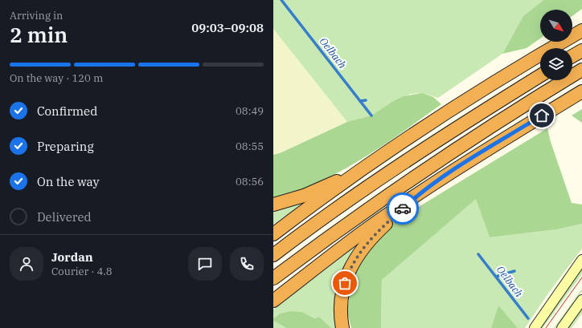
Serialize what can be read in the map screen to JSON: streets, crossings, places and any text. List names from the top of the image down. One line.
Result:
{"water":["Oelbach"],"north":"bottom right","page":{"heading":["2 min","Arriving in","09:03–09:08"],"panel":["Jordan","Courier · 4.8"],"bar":"On the way · 120 m","list":[["Confirmed","08:49"],["Preparing","08:55"],["On the way","08:56"],"Delivered"]}}
